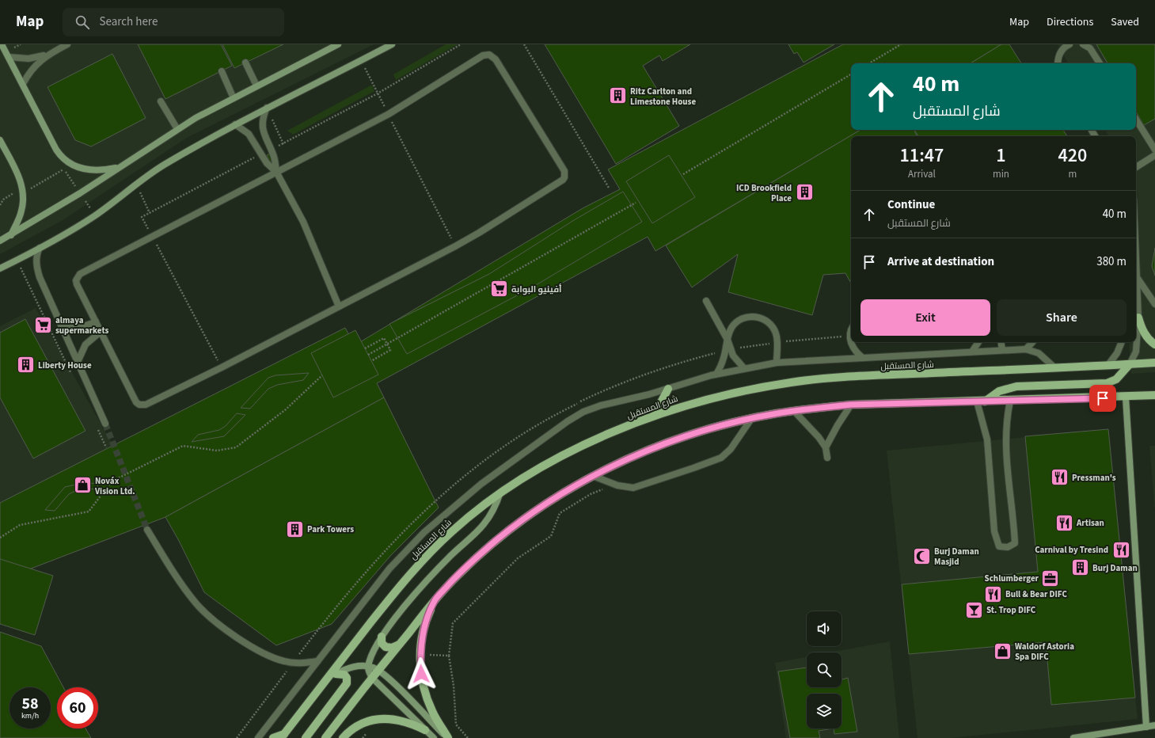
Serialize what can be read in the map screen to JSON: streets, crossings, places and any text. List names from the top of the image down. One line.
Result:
{"streets":{"main road":["شارع المستقبل"]},"places":{"building":["Ritz Carlton and Limestone House","ICD Brookfield Place","Liberty House","Park Towers","Burj Daman"],"supermarket":["أفينيو البوابة","almaya supermarkets"],"restaurant":["Pressman's","Artisan","Carnival by Tresind","Bull & Bear DIFC"],"shop":["Nováx Vision Ltd.","Waldorf Astoria Spa DIFC"],"mosque":["Burj Daman Masjid"],"office":["Schlumberger"],"bar":["St. Trop DIFC"]},"page":{"header":"Map","search":"Search here","nav":["Map","Directions","Saved"],"turn":["40 m","شارع المستقبل"],"eta":["11:47","Arrival","1","min","420","m"],"list":[{"name":"Continue","note":"شارع المستقبل","value":"40 m"},{"name":"Arrive at destination","value":"380 m"}],"buttons":["Exit","Share"],"speed":"58 km/h","limit":"60"}}
